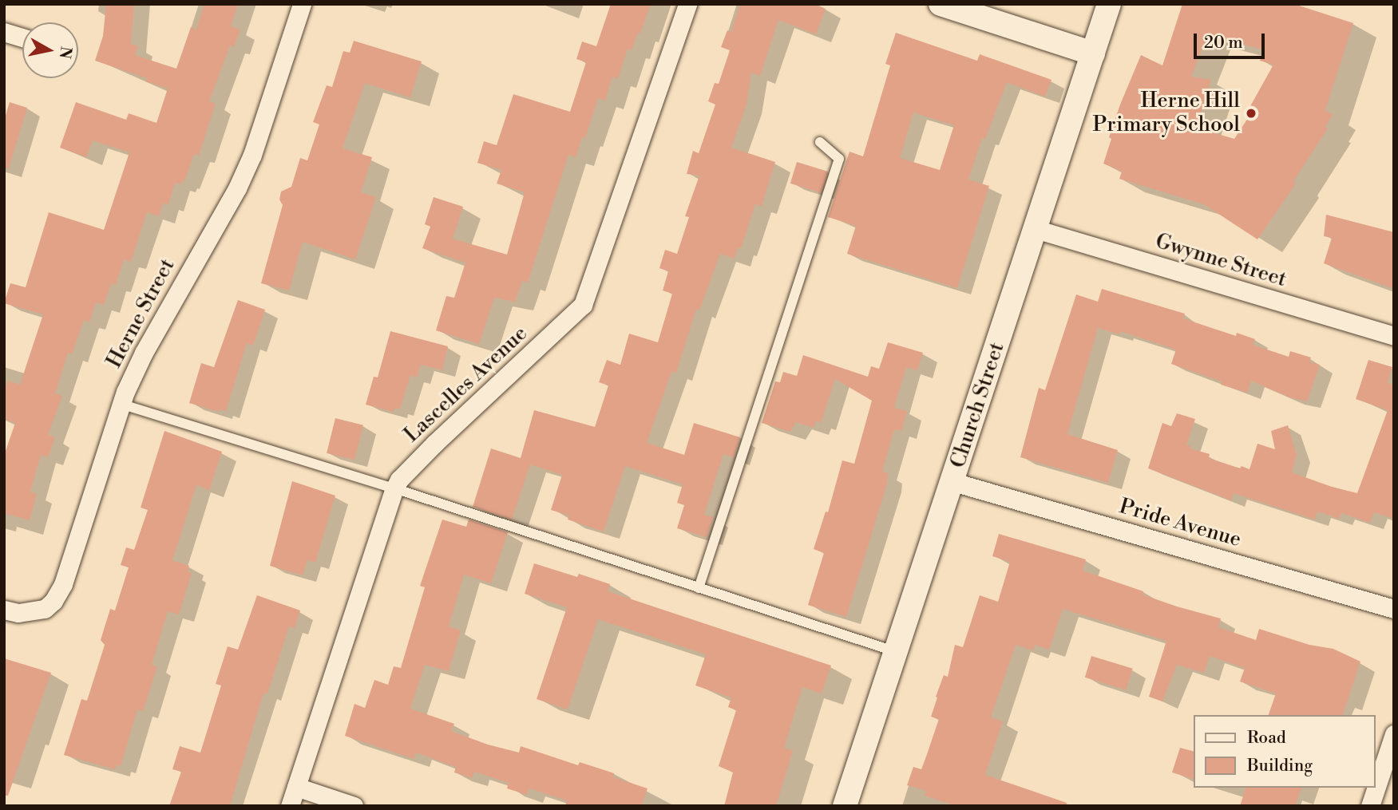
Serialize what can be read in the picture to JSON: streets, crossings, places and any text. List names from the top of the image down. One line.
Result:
{"streets":{"street":["Gwynne Street","Herne Street","Lascelles Avenue","Church Street","Pride Avenue"]},"crossings":[["Gwynne Street","Church Street"],["Church Street","Pride Avenue"]],"places":["Herne Hill Primary School"],"legend":["Road","Building"],"scale_bar":"20 m","north":"right"}
